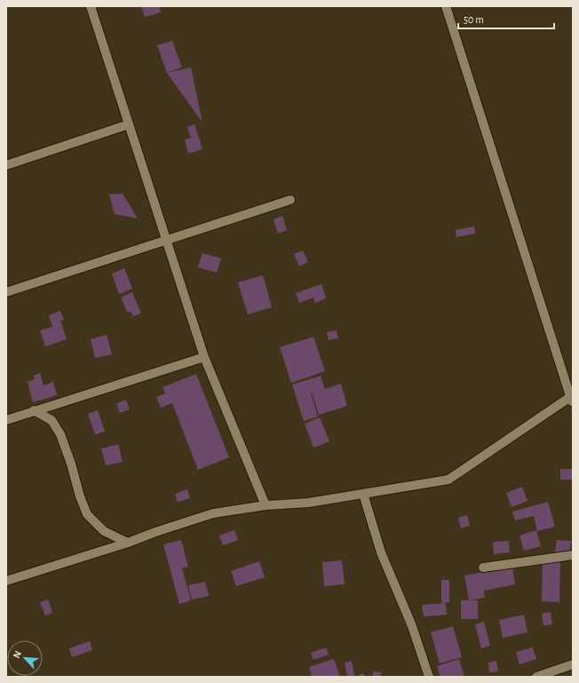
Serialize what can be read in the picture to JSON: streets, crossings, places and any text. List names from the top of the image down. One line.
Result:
{"scale_bar":"50 m","north":"top left"}
